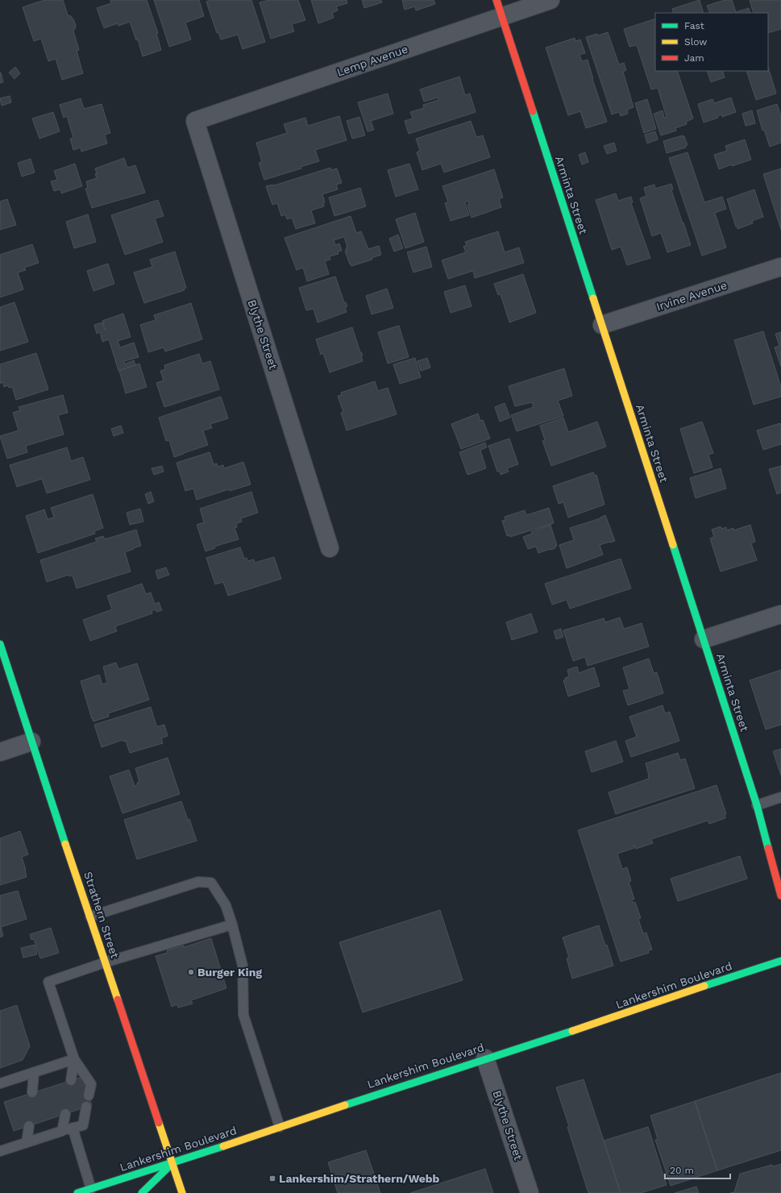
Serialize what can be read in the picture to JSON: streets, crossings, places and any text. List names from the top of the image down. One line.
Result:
{"streets":{"main road":["Arminta Street","Strathern Street","Lankershim Boulevard"],"street":["Lemp Avenue","Irvine Avenue","Blythe Street"]},"crossings":[["Lemp Avenue","Arminta Street"],["Lemp Avenue","Blythe Street"],["Arminta Street","Irvine Avenue"],["Blythe Street","Lankershim Boulevard"],["Strathern Street","Lankershim Boulevard"]],"places":{"other":["Burger King"],"transit":["Lankershim/Strathern/Webb"]},"legend":["Fast","Slow","Jam"],"scale_bar":"20 m"}
